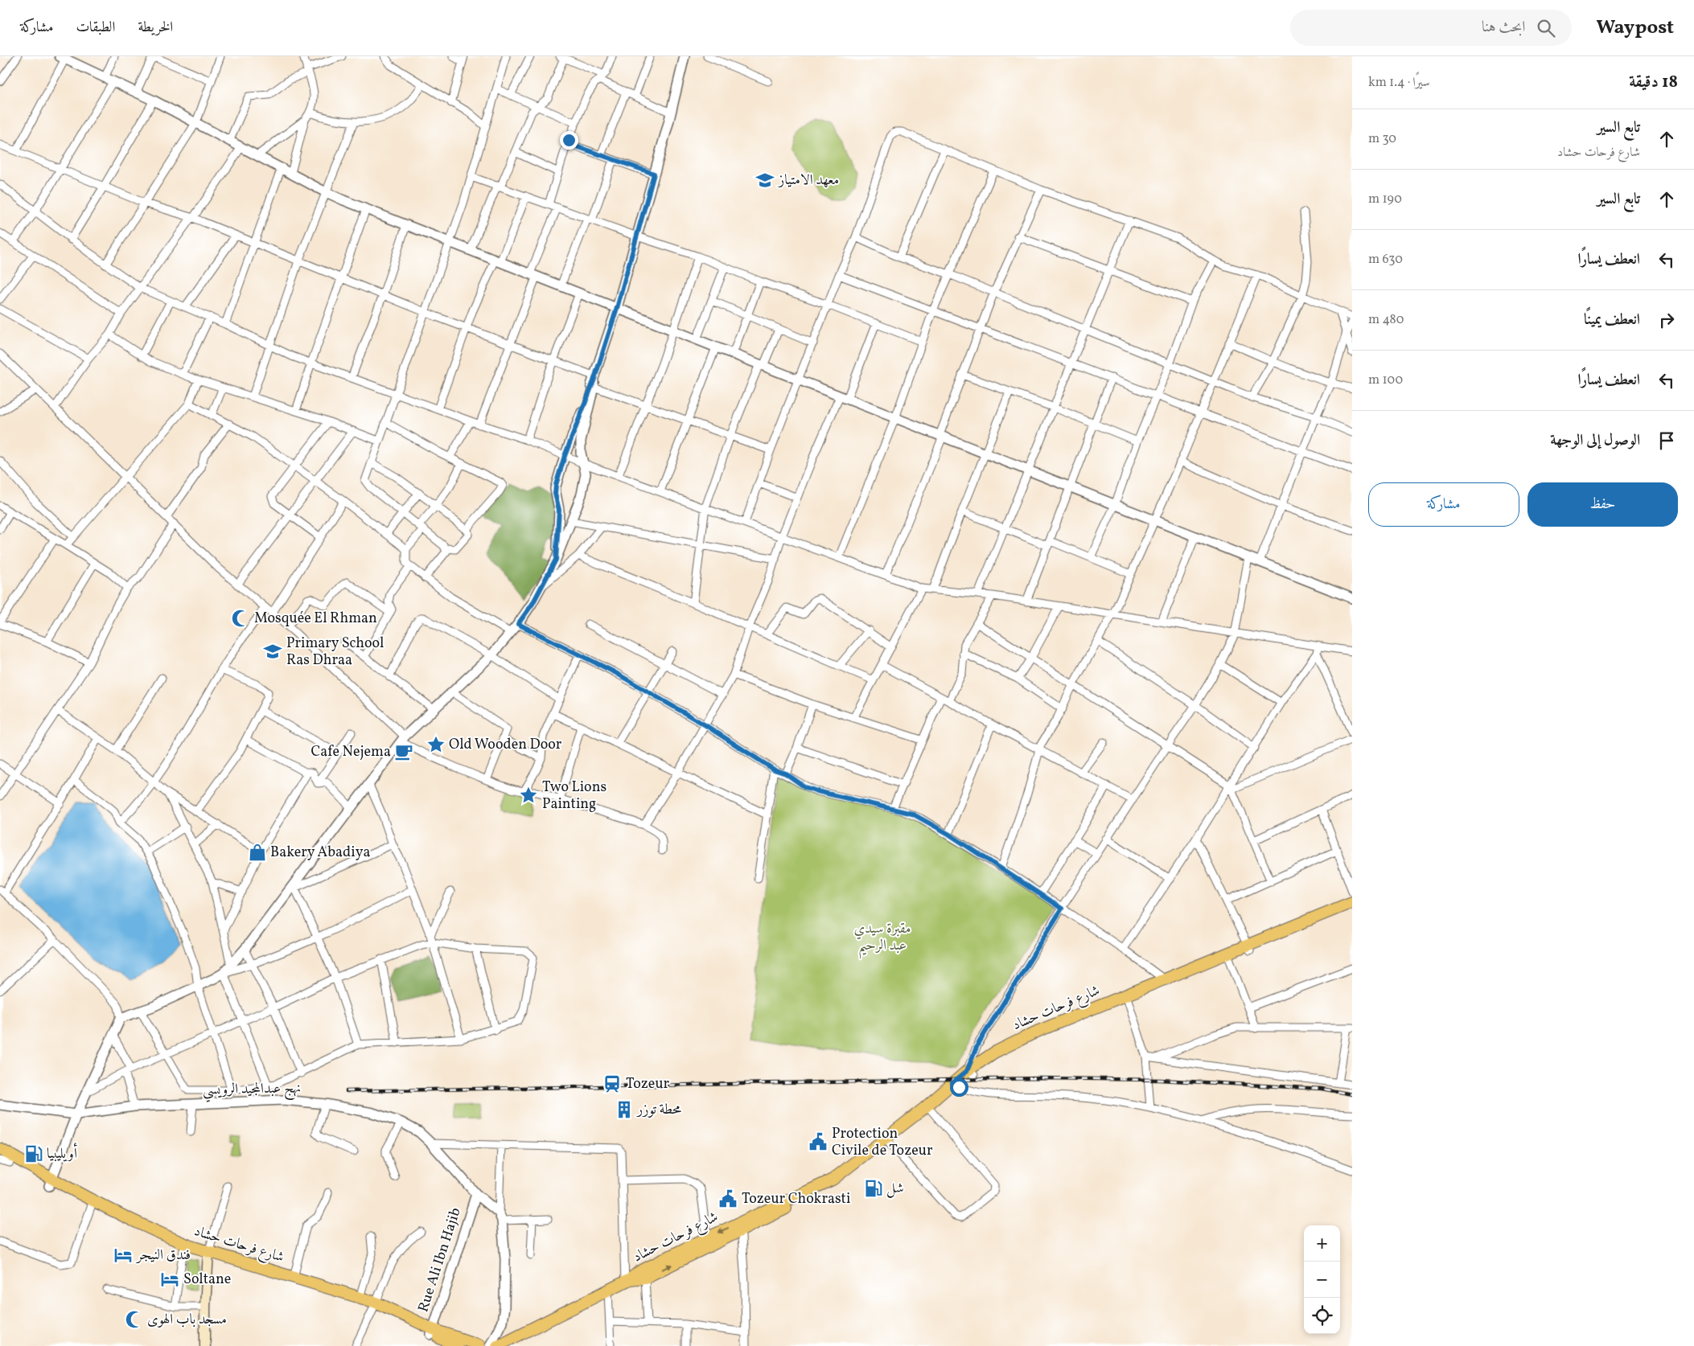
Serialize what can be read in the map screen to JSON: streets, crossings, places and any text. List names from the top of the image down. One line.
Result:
{"streets":{"main road":["شارع فرحات حشاد"],"street":["نهج عبدالمجيد الرويسي","Rue Ali Ibn Hajib"]},"crossings":[["شارع فرحات حشاد","Rue Ali Ibn Hajib"],["نهج عبدالمجيد الرويسي","Rue Ali Ibn Hajib"]],"parks":["مقبرة سيدي عبد الرحيم"],"places":{"school or university":["معهد الامتياز","Primary School Ras Dhraa"],"mosque":["Mosquée El Rhman","مسجد باب الهوى"],"place":["Old Wooden Door","Two Lions Painting"],"cafe":["Cafe Nejema"],"shop":["Bakery Abadiya"],"station":["Tozeur"],"building":["محطة توزر"],"public building":["Protection Civile de Tozeur","Tozeur Chokrasti"],"fuel station":["أويليبيا","شل"],"hotel":["فندق النيجر","Soltane"]},"page":{"header":"Waypost","search":"ابحث هنا","nav":["الخريطة","الطبقات","مشاركة"],"heading":["18 دقيقة","سيرًا · 1.4 km"],"list":[["تابع السير","شارع فرحات حشاد","30 m"],["تابع السير","190 m"],["انعطف يسارًا","630 m"],["انعطف يمينًا","480 m"],["انعطف يسارًا","100 m"],"الوصول إلى الوجهة"],"buttons":["حفظ","مشاركة"],"map_buttons":["+","−"]}}
